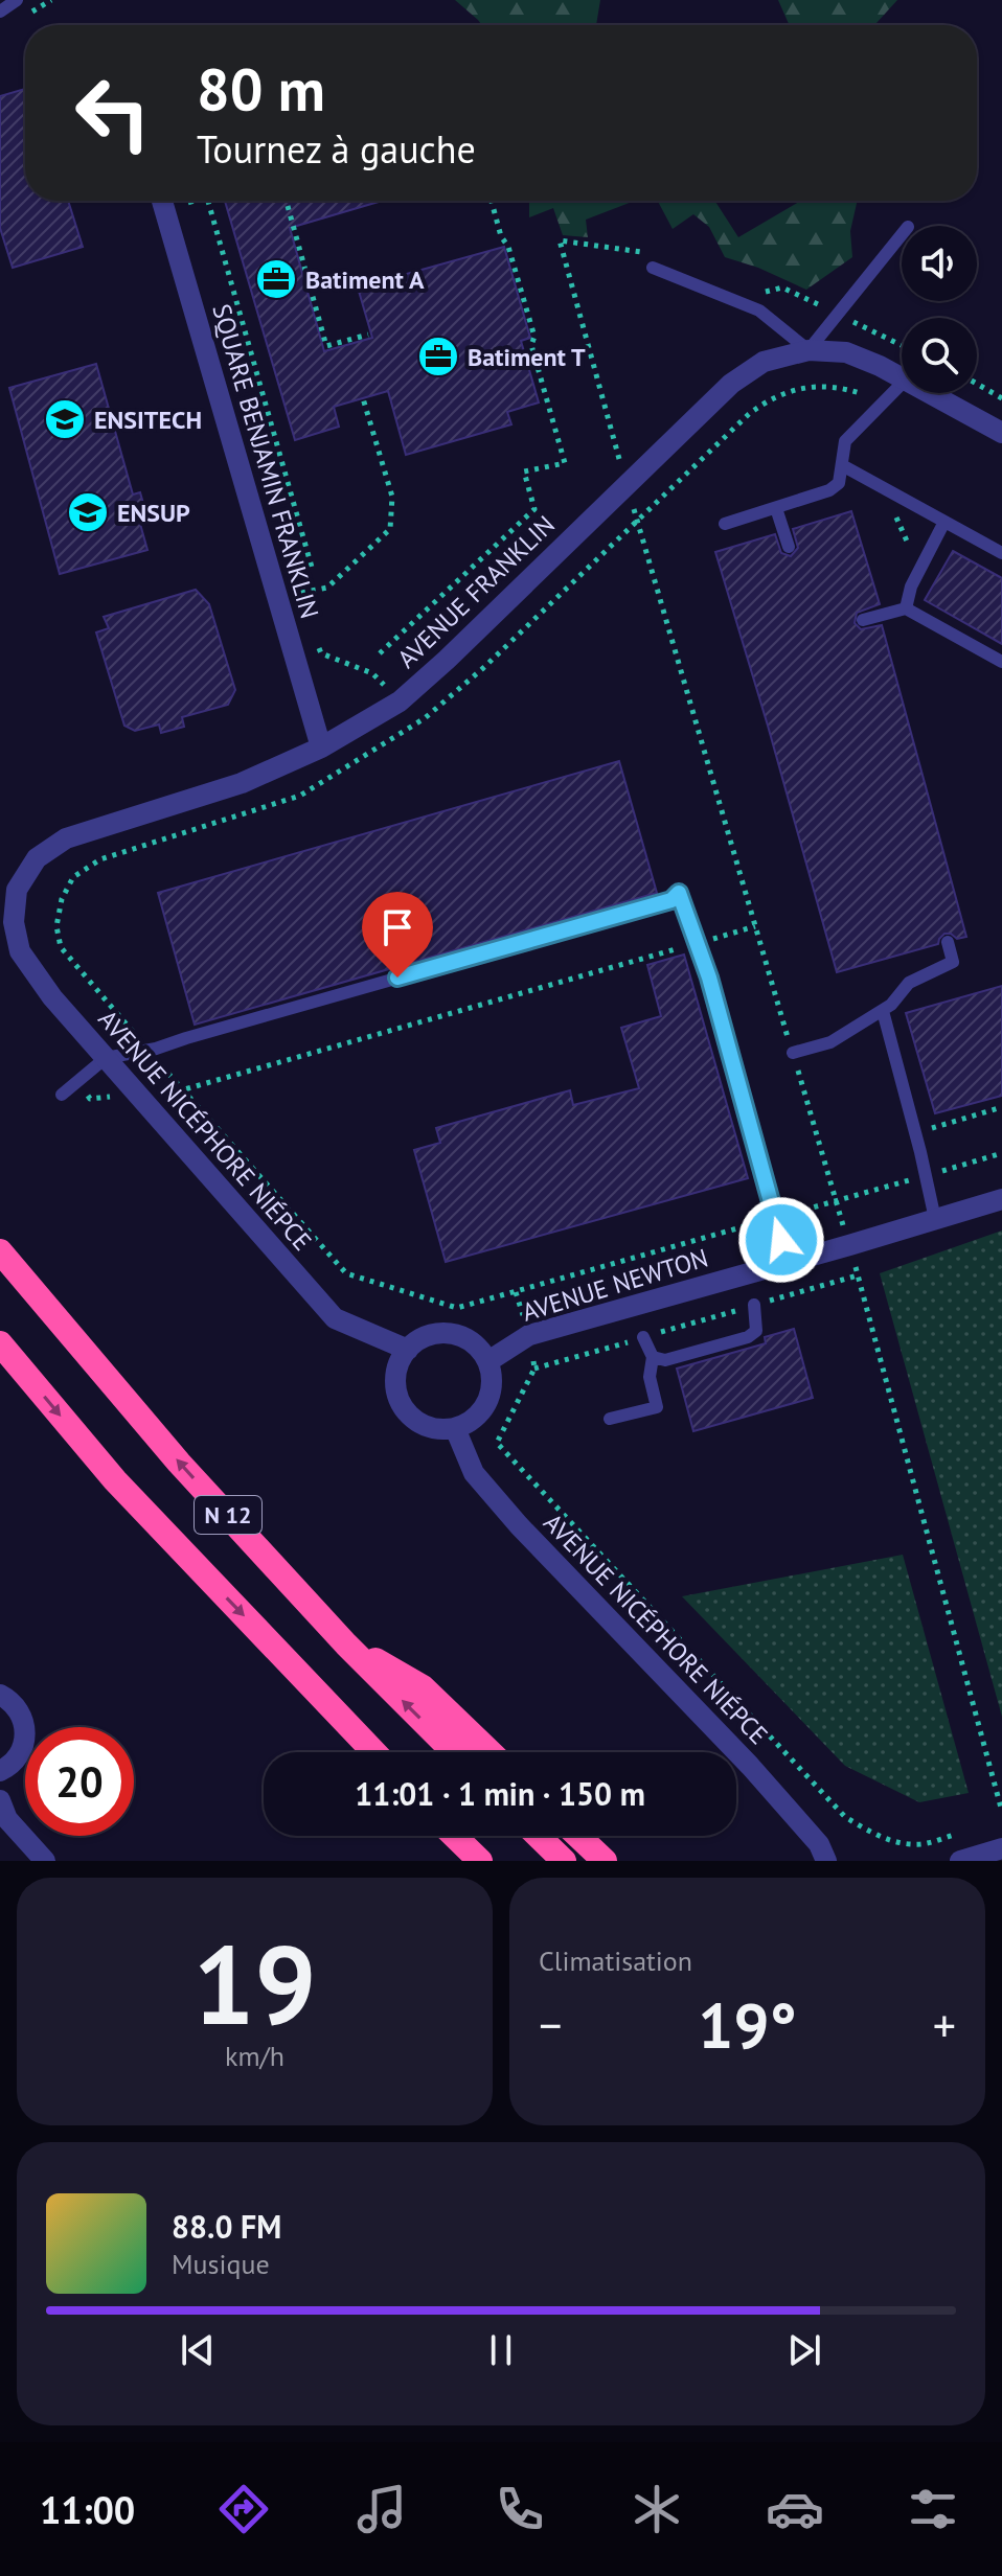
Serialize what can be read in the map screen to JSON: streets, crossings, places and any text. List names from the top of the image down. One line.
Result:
{"streets":{"highway":["N 12"],"street":["SQUARE BENJAMIN FRANKLIN","AVENUE FRANKLIN","AVENUE NICÉPHORE NIÉPCE","AVENUE NEWTON"]},"crossings":[["SQUARE BENJAMIN FRANKLIN","AVENUE FRANKLIN"],["AVENUE FRANKLIN","AVENUE NICÉPHORE NIÉPCE"],["AVENUE NICÉPHORE NIÉPCE","AVENUE NEWTON"]],"places":{"office":["Batiment A","Batiment T"],"school or university":["ENSITECH","ENSUP"]},"page":{"turn":["80 m","Tournez à gauche"],"limit":"20","trip":"11:01 · 1 min · 150 m","tile":[["19","km/h"],"Climatisation"],"heat":["−","19°","+"],"song":["88.0 FM","Musique"],"tabs":"11:00"}}
